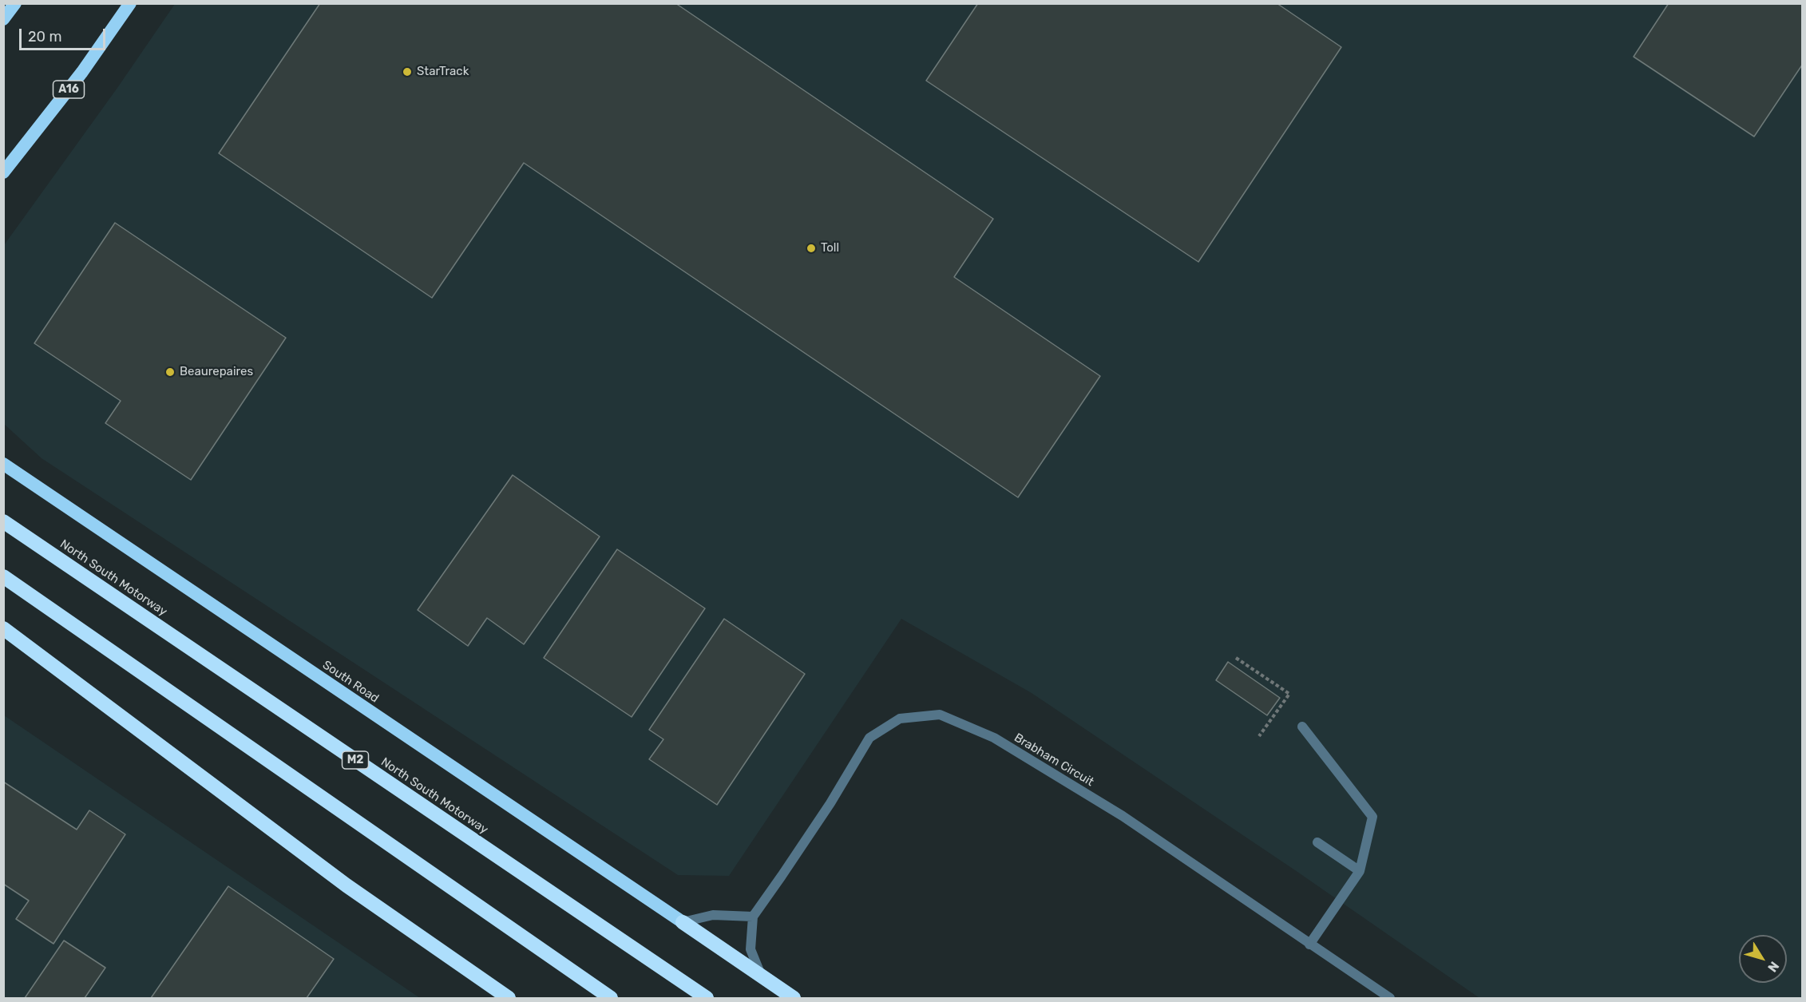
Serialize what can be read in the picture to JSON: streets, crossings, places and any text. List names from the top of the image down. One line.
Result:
{"streets":{"highway":["A16","North South Motorway","South Road","M2"],"street":["Brabham Circuit"]},"places":["StarTrack","Toll","Beaurepaires"],"scale_bar":"20 m","north":"bottom right"}
